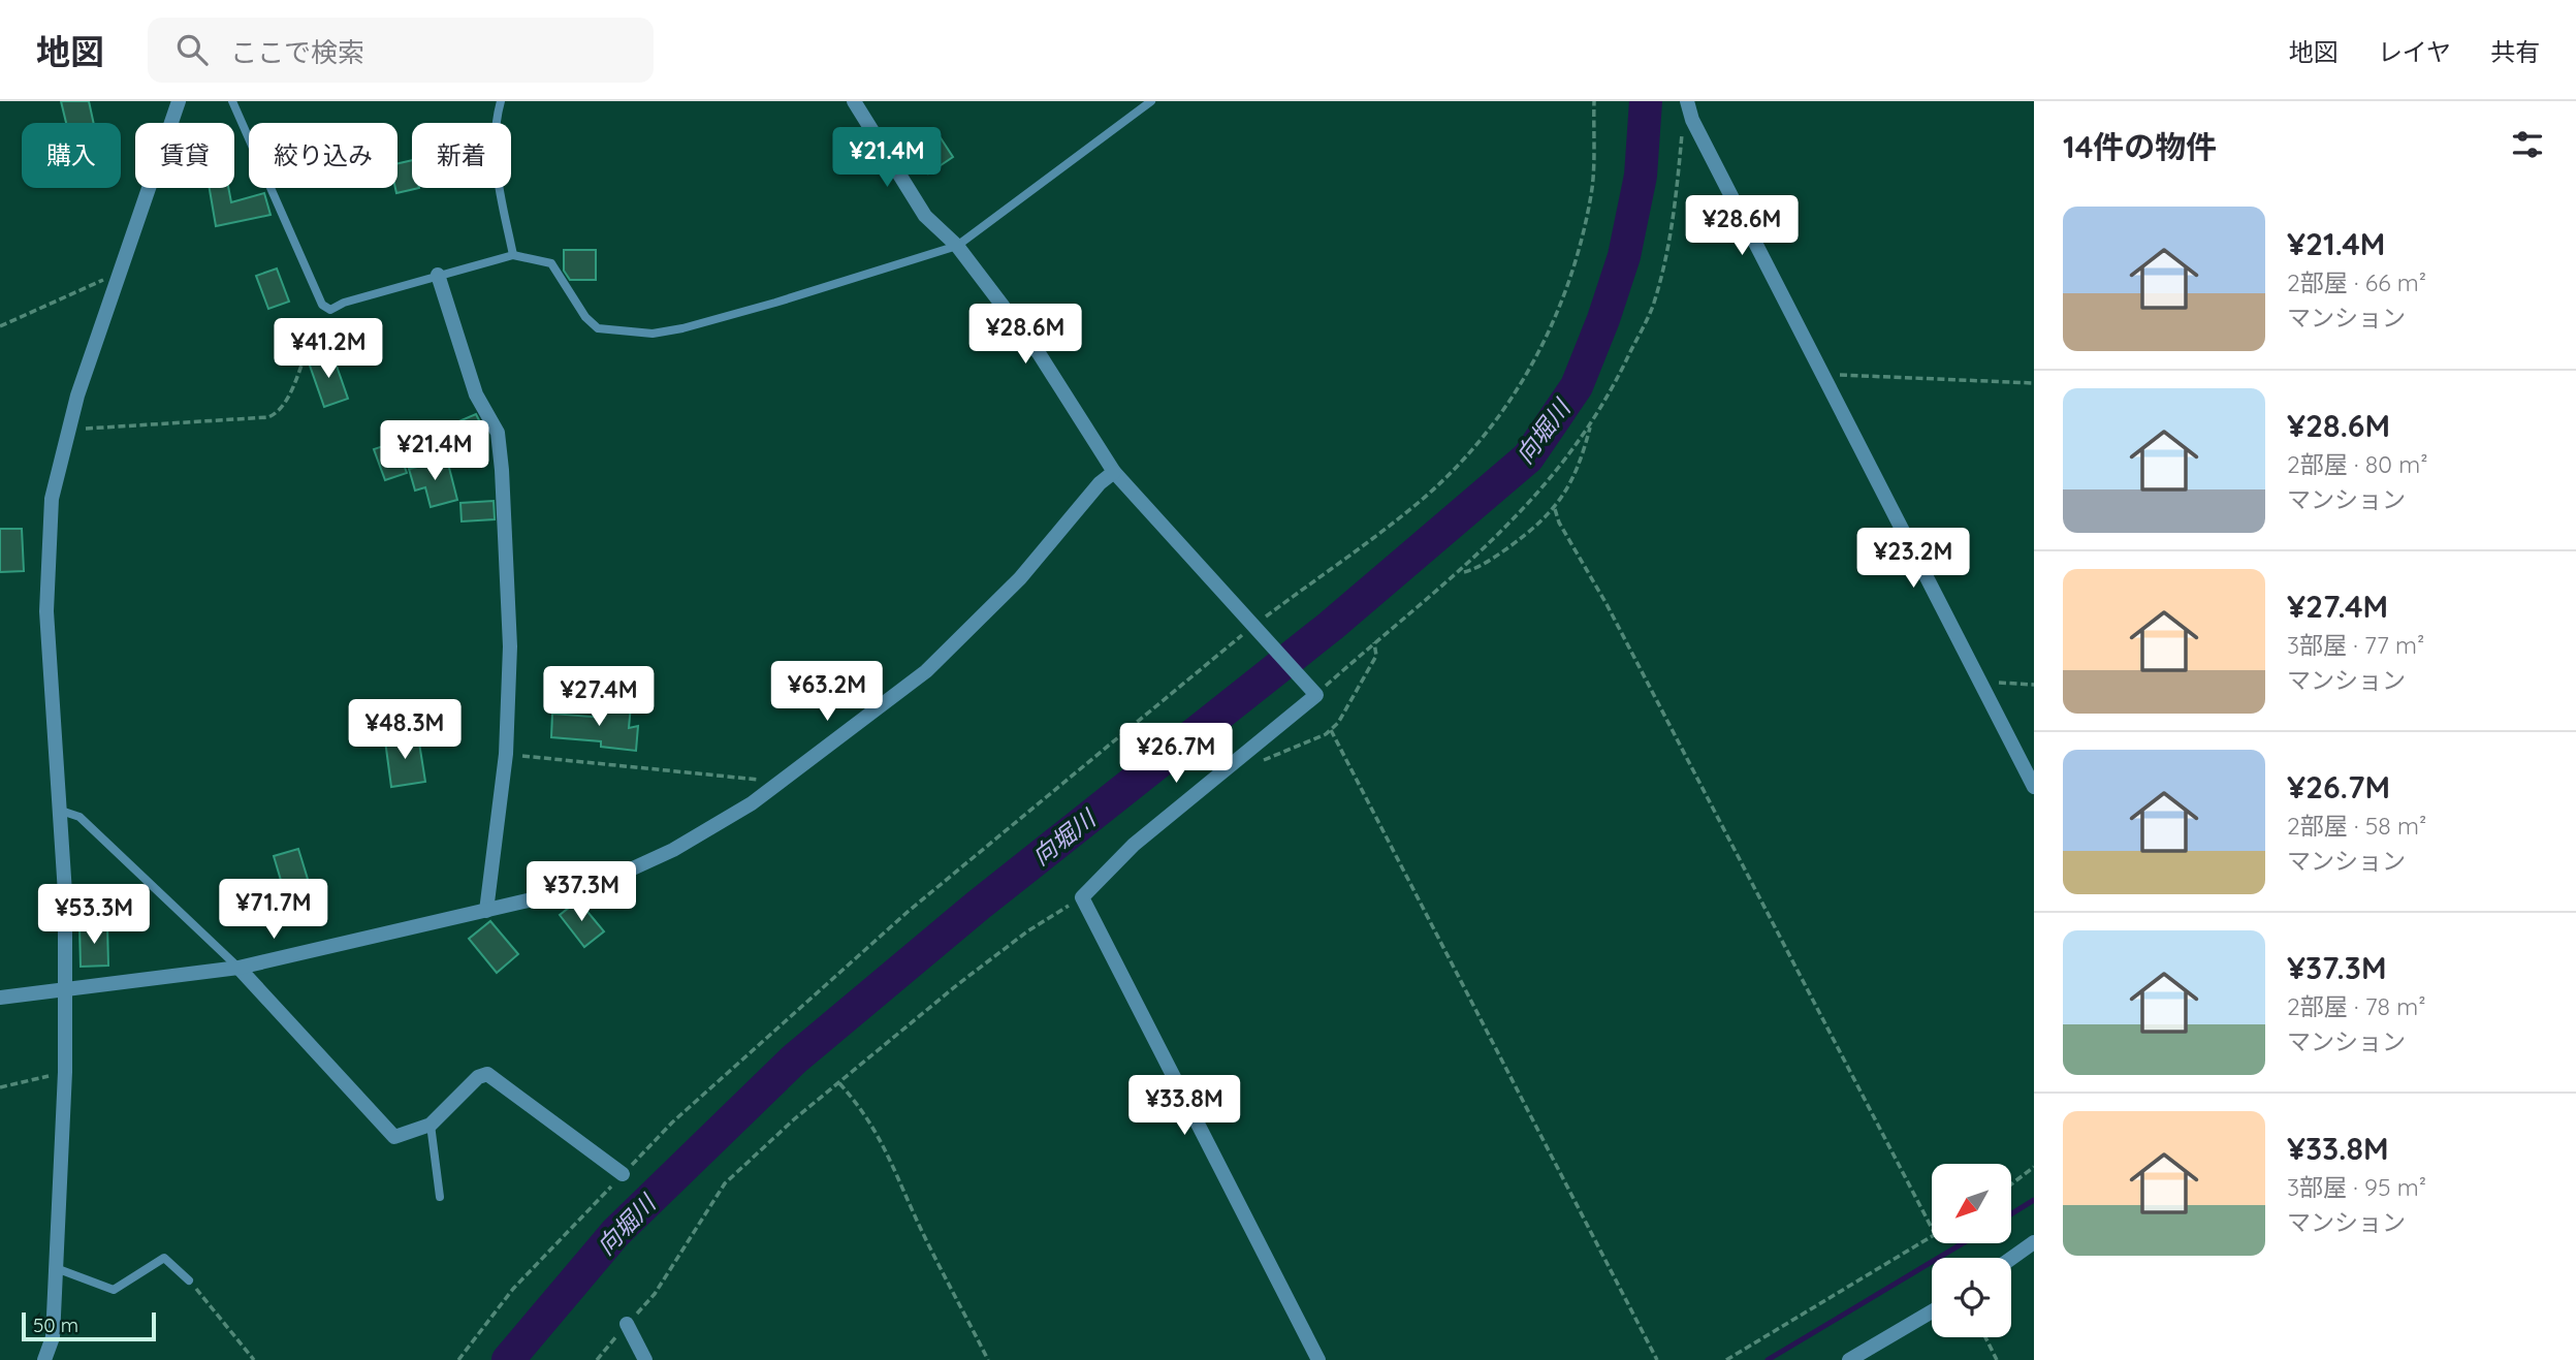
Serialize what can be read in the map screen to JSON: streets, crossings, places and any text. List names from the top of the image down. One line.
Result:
{"water":["向堀川"],"scale_bar":"50 m","north":"bottom left","page":{"header":"地図","search":"ここで検索","nav":["地図","レイヤ","共有"],"heading":"14件の物件","chip":["購入","賃貸","絞り込み","新着"],"price":["¥21.4M","¥28.6M","¥28.6M","¥41.2M","¥21.4M","¥23.2M","¥63.2M","¥27.4M","¥48.3M","¥26.7M","¥37.3M","¥71.7M","¥53.3M","¥33.8M"],"list":[{"name":"¥21.4M","note":"2部屋 · 66 m² · マンション"},{"name":"¥28.6M","note":"2部屋 · 80 m² · マンション"},{"name":"¥27.4M","note":"3部屋 · 77 m² · マンション"},{"name":"¥26.7M","note":"2部屋 · 58 m² · マンション"},{"name":"¥37.3M","note":"2部屋 · 78 m² · マンション"},{"name":"¥33.8M","note":"3部屋 · 95 m² · マンション"}],"scale":"50 m"}}
